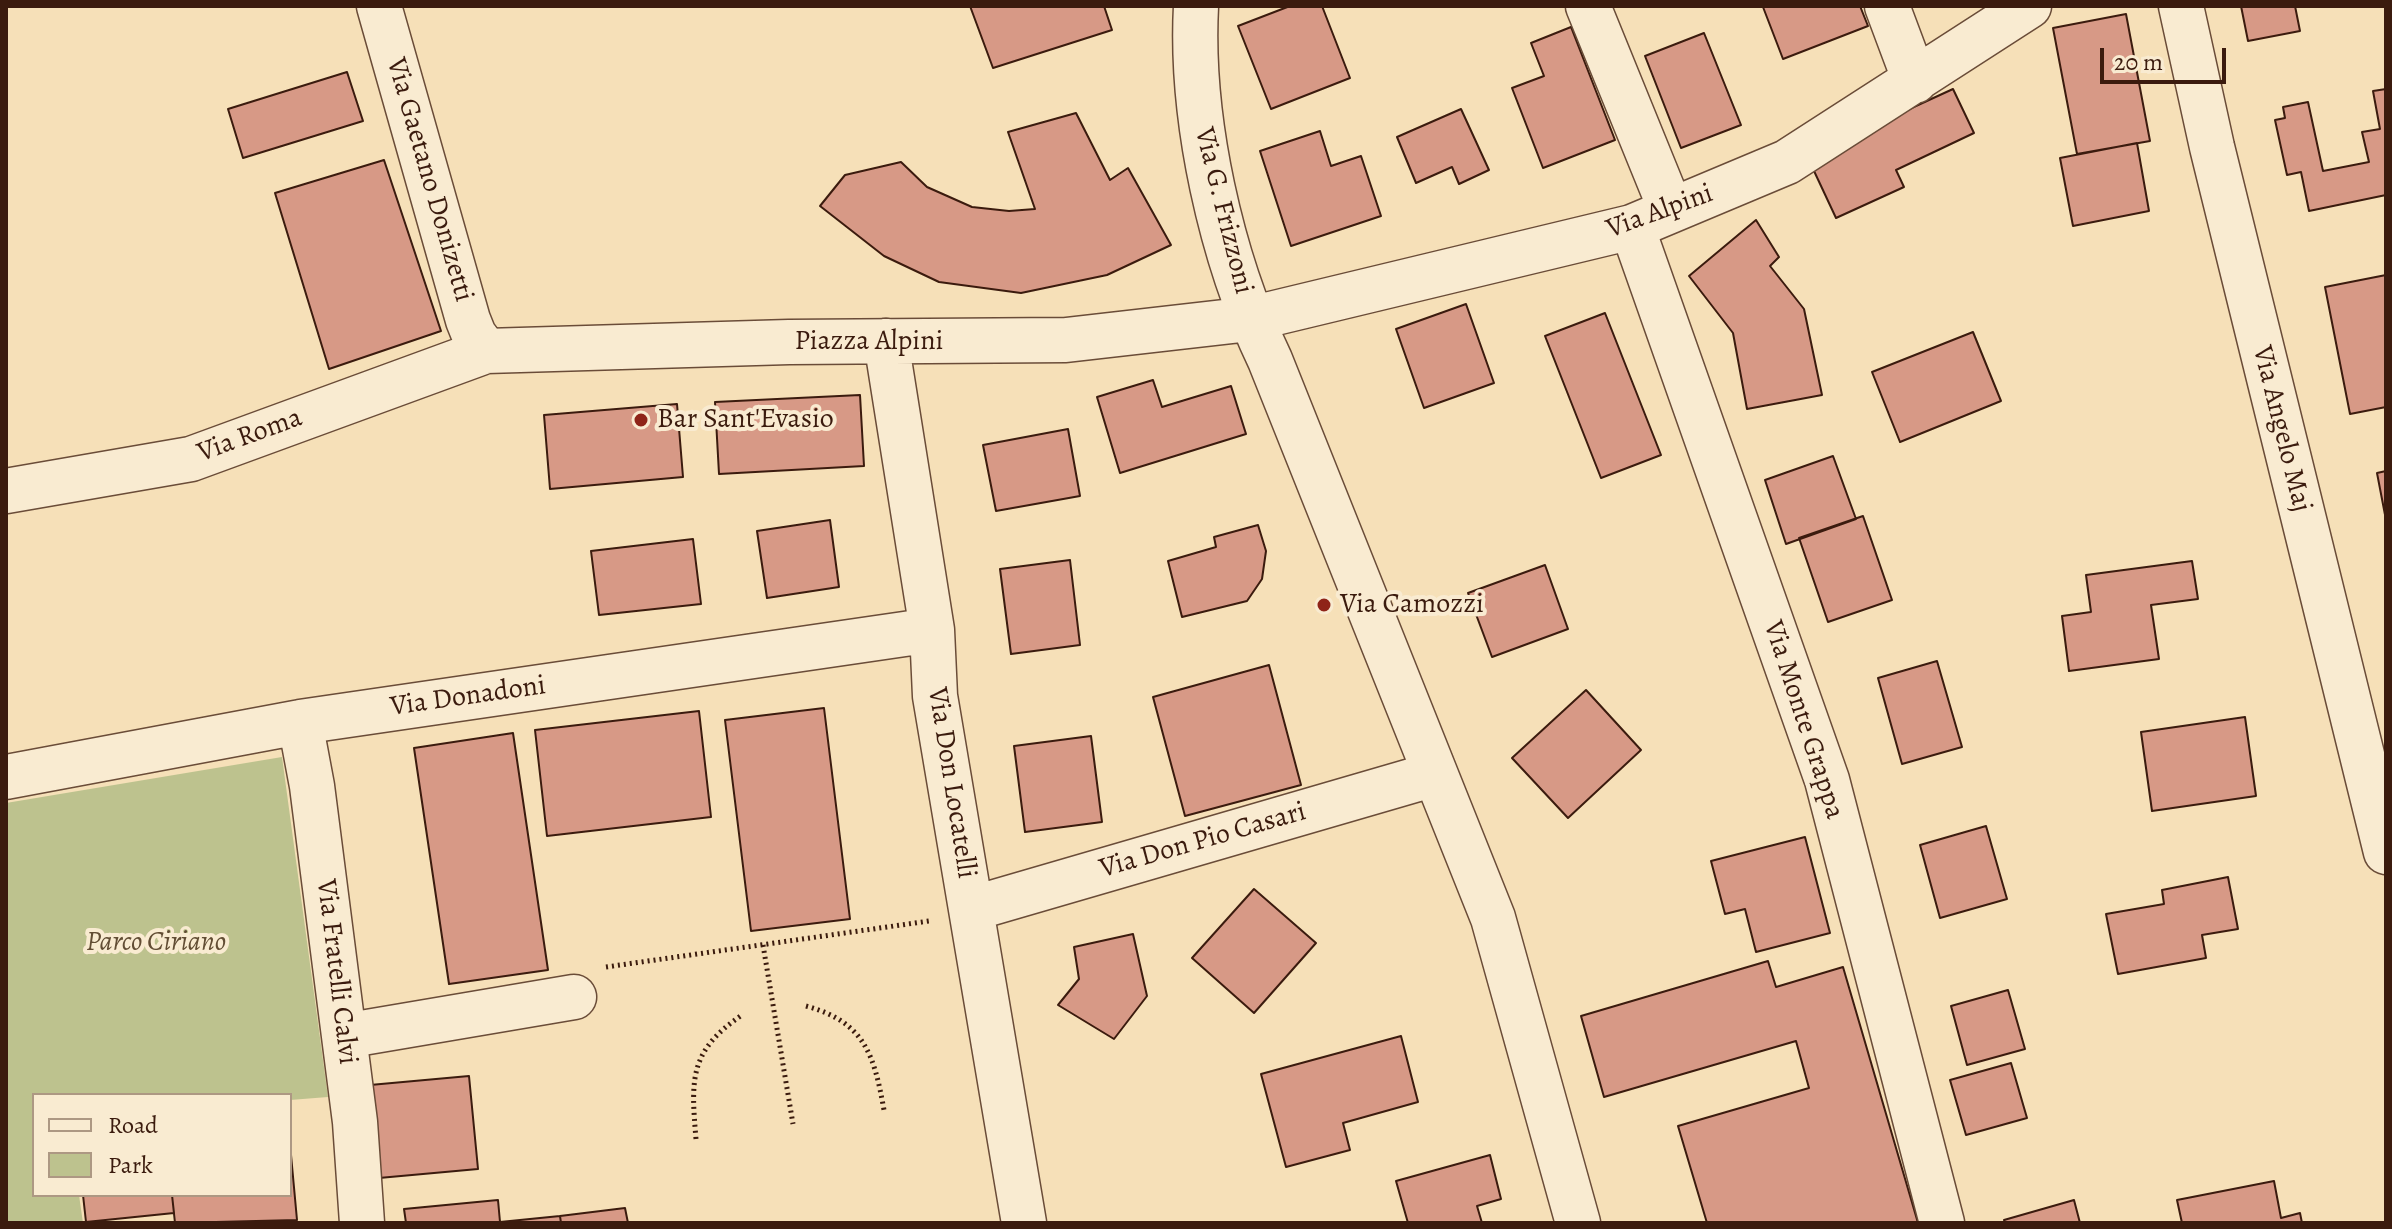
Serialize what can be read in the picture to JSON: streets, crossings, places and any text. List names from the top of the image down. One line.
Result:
{"streets":{"street":["Via Gaetano Donizetti","Via G. Frizzoni","Via Alpini","Piazza Alpini","Via Angelo Maj","Via Roma","Via Donadoni","Via Monte Grappa","Via Don Locatelli","Via Don Pio Casari","Via Fratelli Calvi"]},"crossings":[["Via Gaetano Donizetti","Piazza Alpini"],["Via Gaetano Donizetti","Via Roma"],["Via G. Frizzoni","Via Alpini"],["Via G. Frizzoni","Piazza Alpini"],["Via Alpini","Piazza Alpini"],["Via Alpini","Via Monte Grappa"],["Piazza Alpini","Via Roma"],["Piazza Alpini","Via Don Locatelli"],["Via Donadoni","Via Don Locatelli"],["Via Donadoni","Via Fratelli Calvi"],["Via Don Locatelli","Via Don Pio Casari"]],"parks":["Parco Ciriano"],"places":["Bar Sant'Evasio","Via Camozzi"],"legend":["Road","Park"],"scale_bar":"20 m"}
